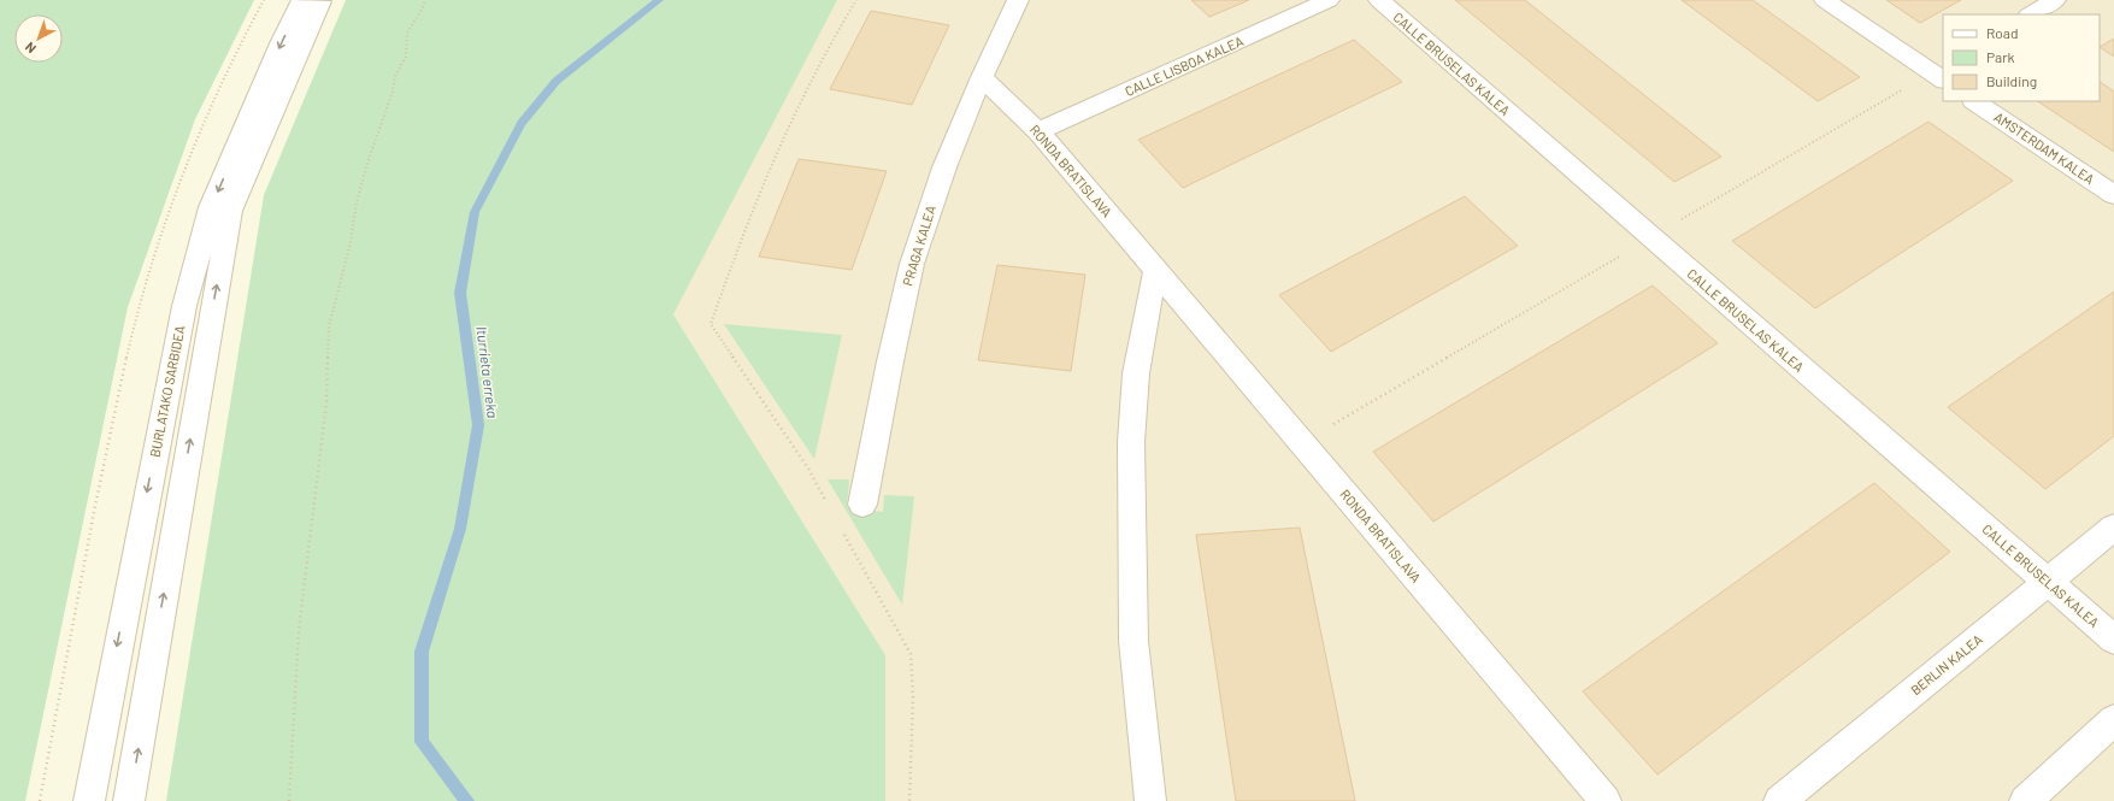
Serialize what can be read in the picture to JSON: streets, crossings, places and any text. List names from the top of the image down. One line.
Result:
{"streets":{"street":["CALLE BRUSELAS KALEA","CALLE LISBOA KALEA","AMSTERDAM KALEA","RONDA BRATISLAVA","PRAGA KALEA","BURLATAKO SARBIDEA","BERLIN KALEA"]},"crossings":[["CALLE BRUSELAS KALEA","BERLIN KALEA"],["CALLE LISBOA KALEA","RONDA BRATISLAVA"],["RONDA BRATISLAVA","PRAGA KALEA"]],"water":["Iturrieta erreka"],"legend":["Road","Park","Building"],"north":"bottom left"}
